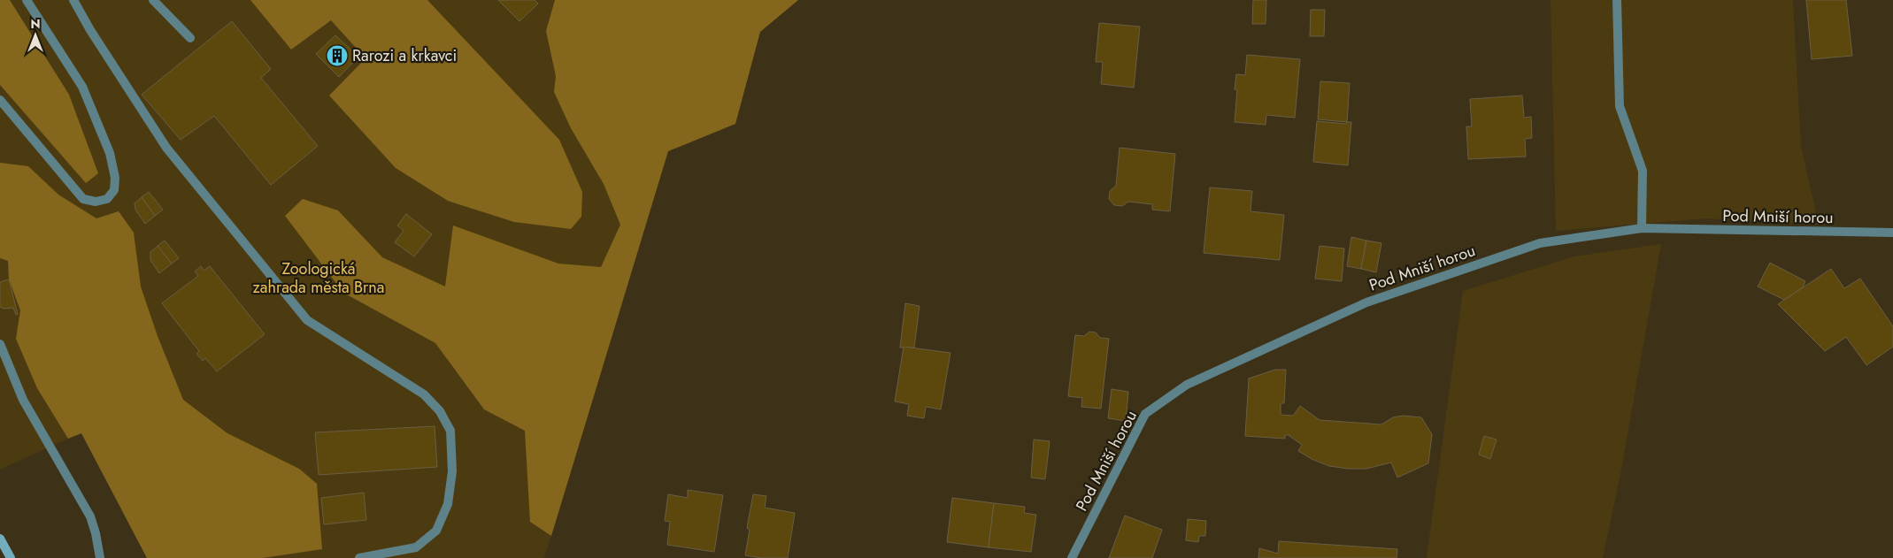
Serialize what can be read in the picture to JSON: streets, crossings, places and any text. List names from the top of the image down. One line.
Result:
{"streets":{"street":["Pod Mniší horou"]},"parks":["Zoologická zahrada města Brna"],"places":{"building":["Rarozi a krkavci"]},"north":"top"}
